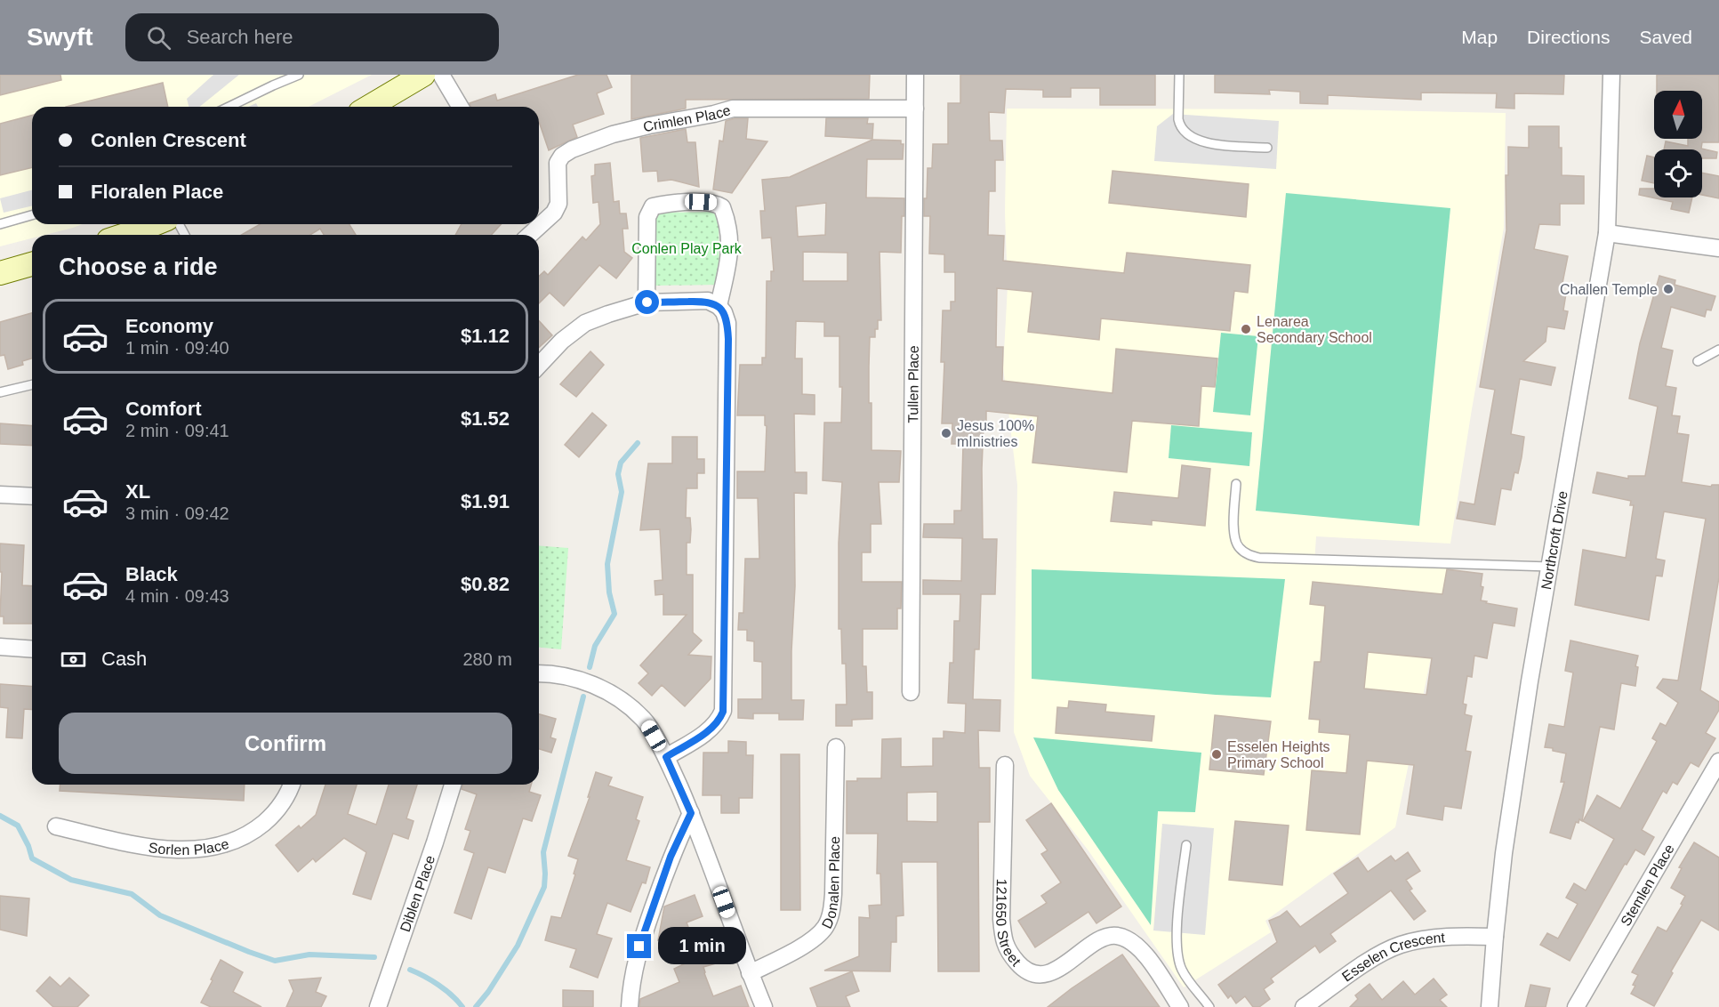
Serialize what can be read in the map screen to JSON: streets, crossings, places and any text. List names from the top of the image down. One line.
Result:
{"streets":{"street":["Crimlen Place","Tullen Place","Northcroft Drive","Sorlen Place","Donalen Place","Stemlen Place","Diblen Place","121650 Street","Esselen Crescent"]},"crossings":[["Crimlen Place","Tullen Place"],["Northcroft Drive","Esselen Crescent"]],"parks":["Conlen Play Park"],"places":["Challen Temple","Lenarea Secondary School","Jesus 100% mInistries","Esselen Heights Primary School"],"north":"top","page":{"header":"Swyft","search":"Search here","nav":["Map","Directions","Saved"],"banner":["Conlen Crescent","Floralen Place"],"heading":"Choose a ride","list":[{"name":"Economy","note":"1 min · 09:40","value":"$1.12"},{"name":"Comfort","note":"2 min · 09:41","value":"$1.52"},{"name":"XL","note":"3 min · 09:42","value":"$1.91"},{"name":"Black","note":"4 min · 09:43","value":"$0.82"}],"pay":["Cash","280 m"],"buttons":"Confirm","bubble":"1 min"}}
